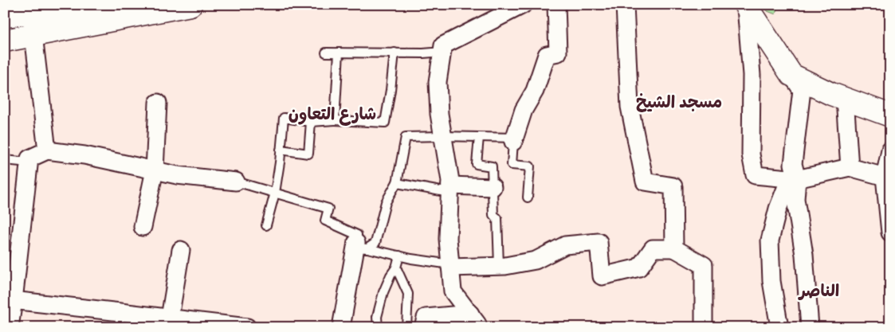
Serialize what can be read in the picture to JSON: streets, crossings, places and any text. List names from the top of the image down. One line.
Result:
{"districts":["مسجد الشيخ","شارع التعاون","الناصر"]}
